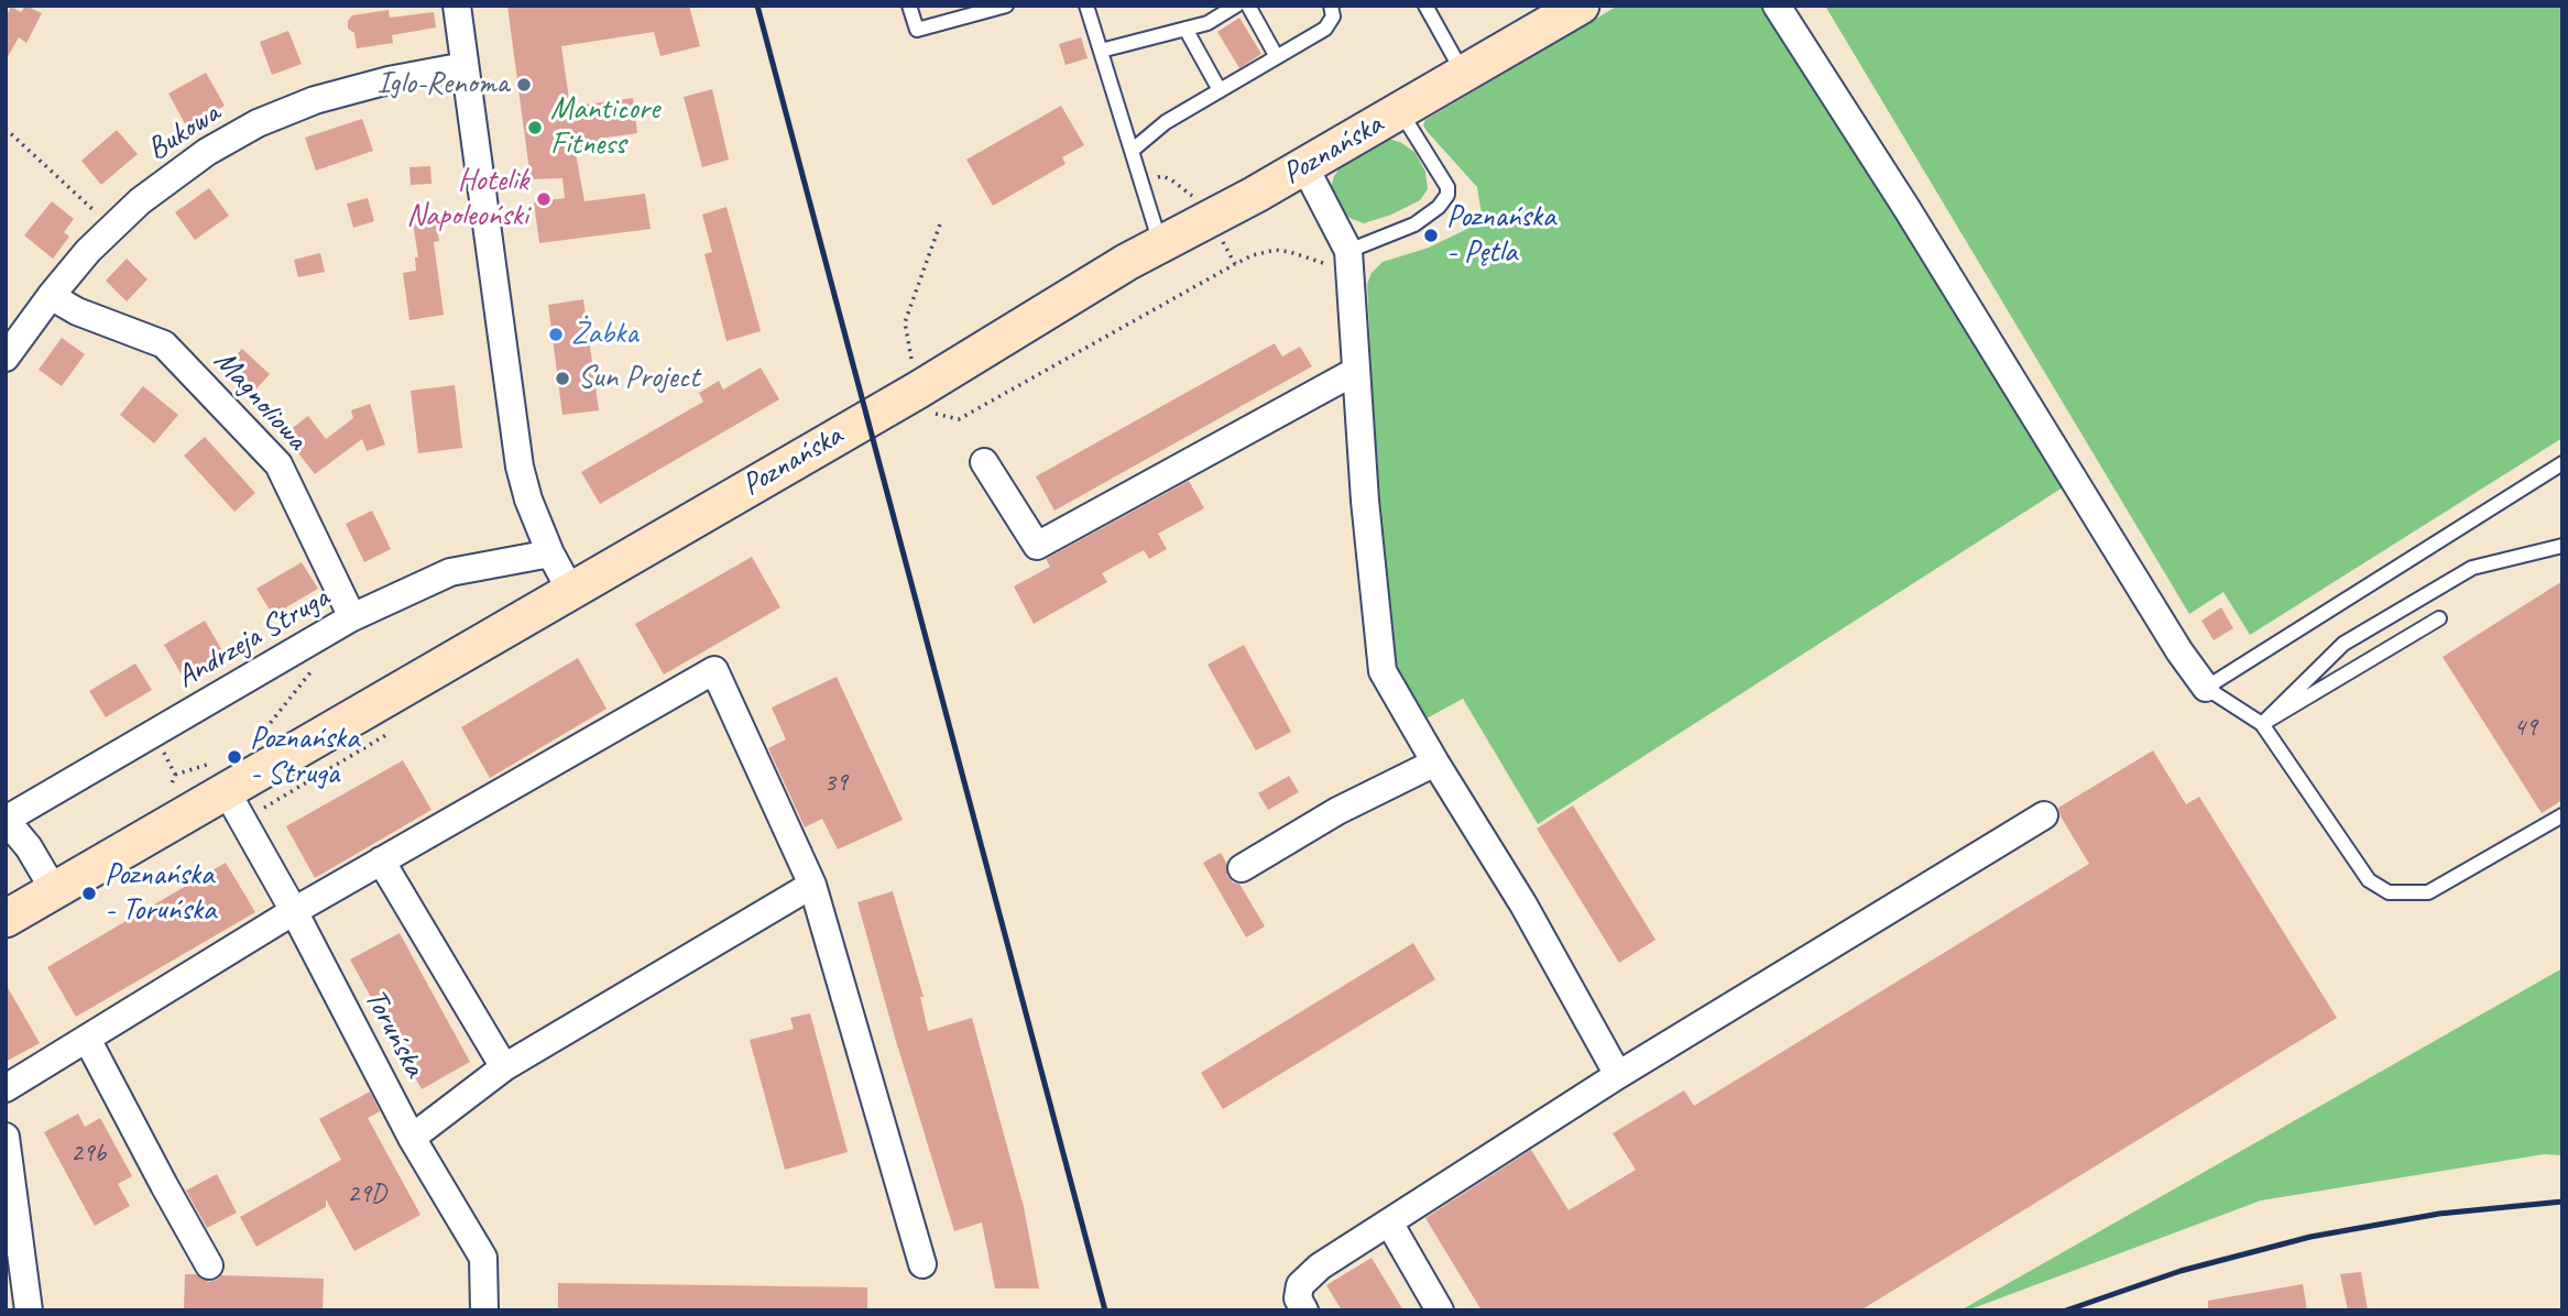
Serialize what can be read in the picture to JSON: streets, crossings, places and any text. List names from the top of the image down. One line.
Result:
{"streets":{"main road":["Poznańska"],"street":["Bukowa","Magnoliowa","Andrzeja Struga","Toruńska"]},"crossings":[["Bukowa","Magnoliowa"],["Poznańska","Toruńska"],["Magnoliowa","Andrzeja Struga"]],"places":["Iglo-Renoma","Manticore Fitness","Hotelik Napoleoński","Poznańska - Pętla","Żabka","Sun Project","Poznańska - Struga","Poznańska - Toruńska"],"house_numbers":["49","39","29b","29D"]}
